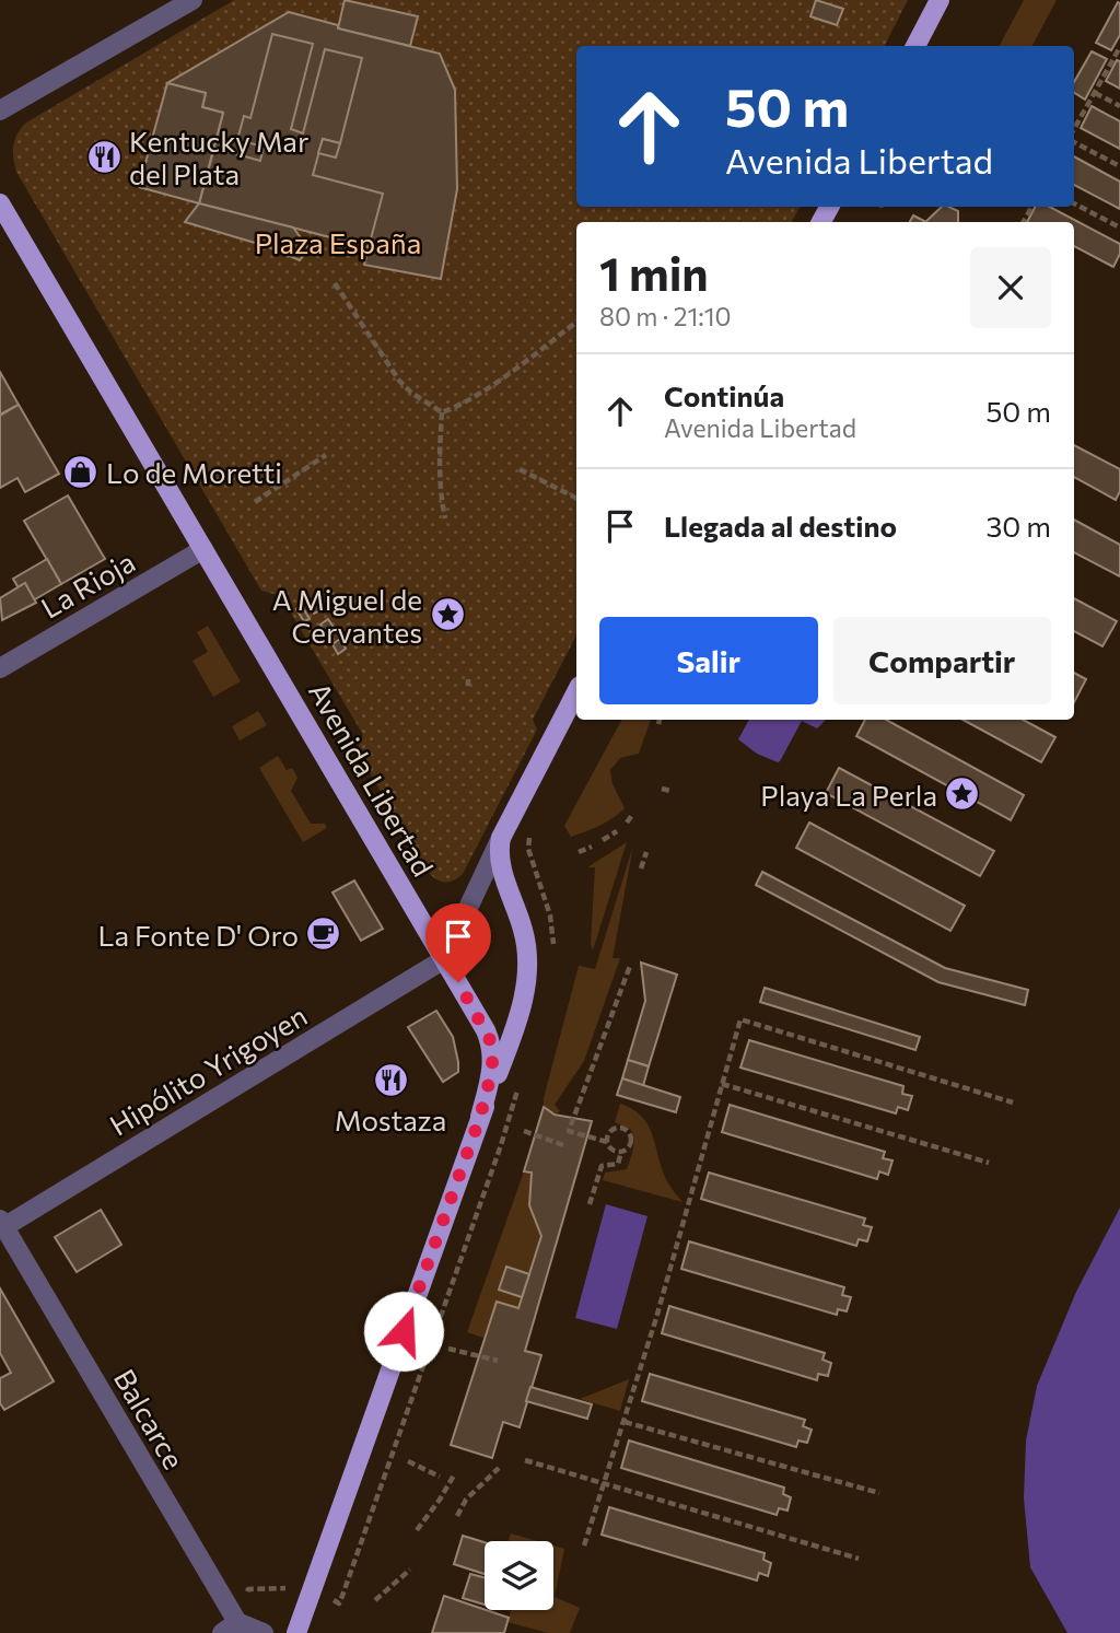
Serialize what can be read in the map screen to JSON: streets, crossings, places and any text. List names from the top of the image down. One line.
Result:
{"streets":{"main road":["Avenida Libertad"],"street":["La Rioja","Hipólito Yrigoyen","Balcarce"]},"crossings":[["La Rioja","Avenida Libertad"],["Avenida Libertad","Hipólito Yrigoyen"],["Hipólito Yrigoyen","Balcarce"]],"parks":["Plaza España"],"places":{"restaurant":["Kentucky Mar del Plata","Mostaza"],"shop":["Lo de Moretti"],"place":["A Miguel de Cervantes","Playa La Perla"],"cafe":["La Fonte D' Oro"]},"page":{"turn":["50 m","Avenida Libertad"],"heading":["1 min","80 m · 21:10"],"list":[{"name":"Continúa","note":"Avenida Libertad","value":"50 m"},{"name":"Llegada al destino","value":"30 m"}],"buttons":["Salir","Compartir"]}}
